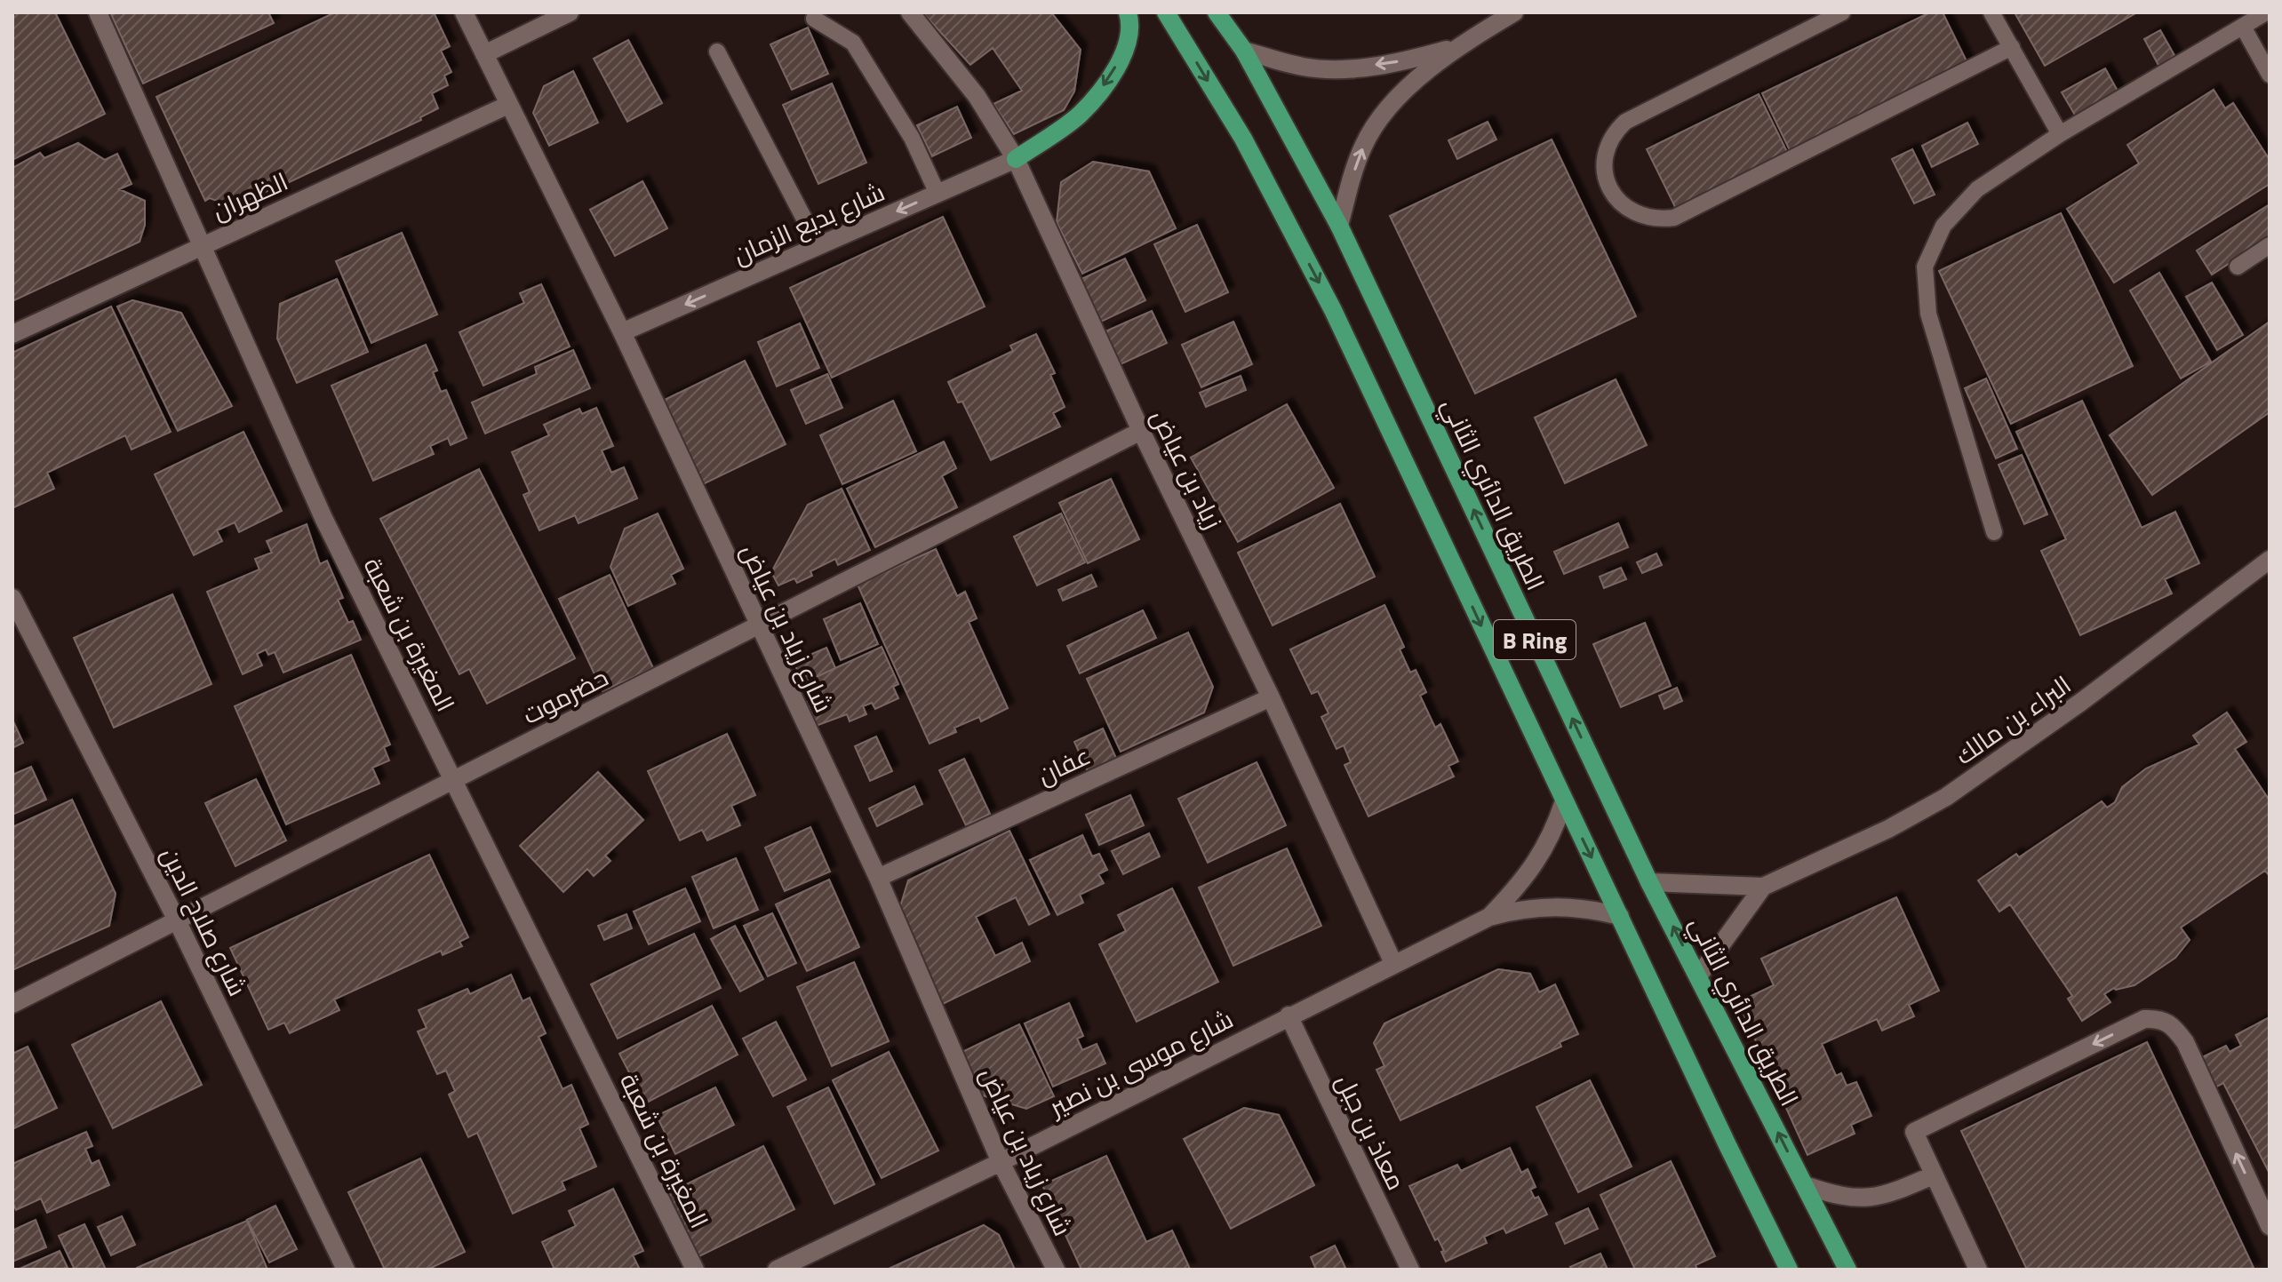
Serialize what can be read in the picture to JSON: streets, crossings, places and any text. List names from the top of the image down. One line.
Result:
{"streets":{"main road":["الطريق الدائري الثاني","B Ring"],"street":["الظهران","شارع بديع الزمان","زياد بن عياض","شارع زياد بن عياض","المغيرة بن شعبة","حضرموت","البراء بن مالك","عفان","شارع صلاح الدين","شارع موسى بن نصير","معاذ بن جبل"]},"crossings":[["الظهران","شارع زياد بن عياض"],["الظهران","المغيرة بن شعبة"],["شارع بديع الزمان","زياد بن عياض"],["شارع بديع الزمان","شارع زياد بن عياض"],["زياد بن عياض","حضرموت"],["زياد بن عياض","عفان"],["زياد بن عياض","شارع موسى بن نصير"],["الطريق الدائري الثاني","البراء بن مالك"],["شارع زياد بن عياض","حضرموت"],["شارع زياد بن عياض","عفان"],["شارع زياد بن عياض","شارع موسى بن نصير"],["المغيرة بن شعبة","حضرموت"],["B Ring","شارع موسى بن نصير"],["حضرموت","شارع صلاح الدين"],["شارع موسى بن نصير","معاذ بن جبل"]],"one_way":["شارع بديع الزمان"]}
